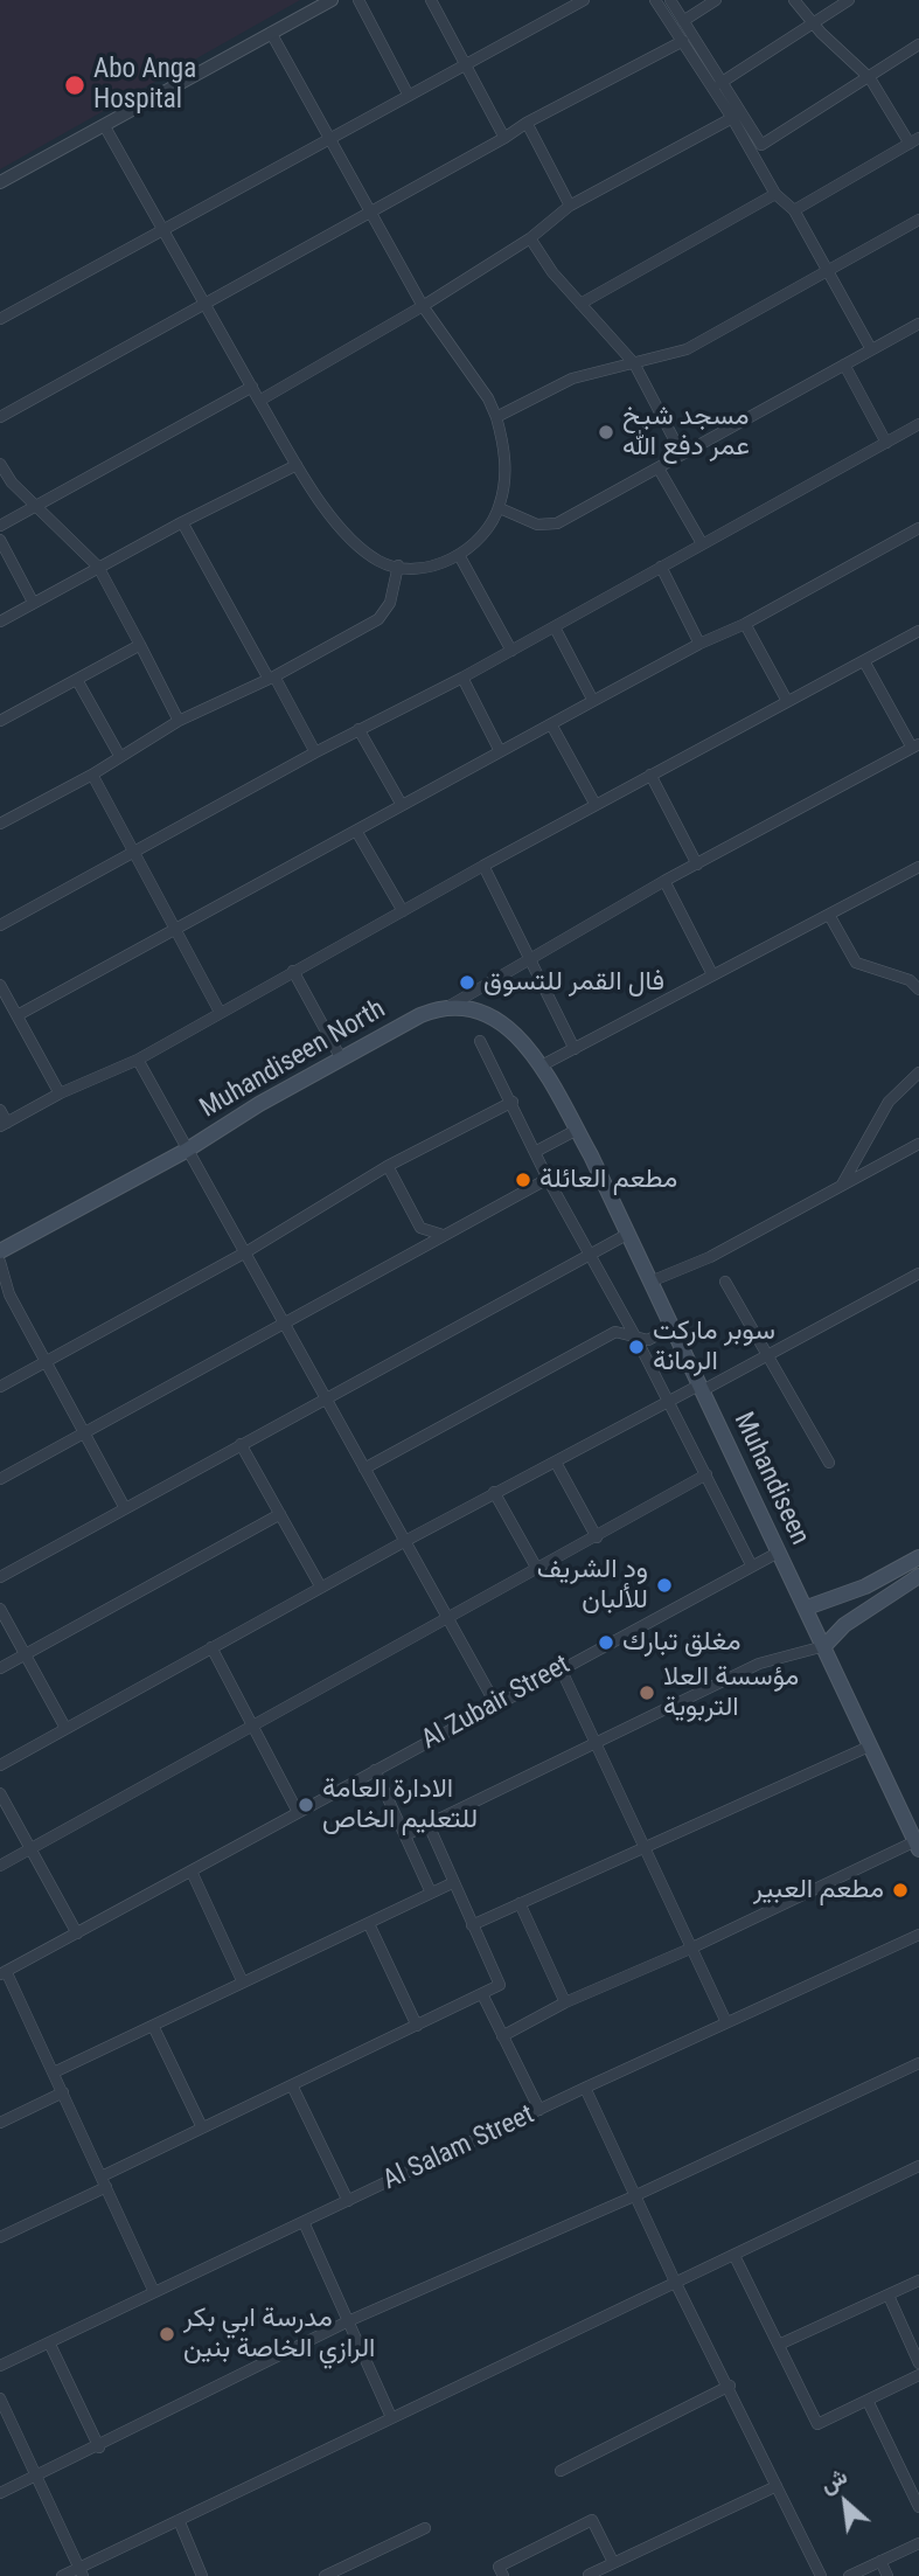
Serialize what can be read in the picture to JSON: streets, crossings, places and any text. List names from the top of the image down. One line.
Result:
{"streets":{"main road":["Muhandiseen North","Muhandiseen"],"street":["Al Zubair Street","Al Salam Street"]},"crossings":[["Muhandiseen","Al Zubair Street"]],"places":["Abo Anga Hospital","مسجد شيخ عمر دفع الله","فال القمر للتسوق","مطعم العائلة","سوبر ماركت الرمانة","ود الشريف للألبان","مغلق تبارك","مؤسسة العلا التربوية","الادارة العامة للتعليم الخاص","مطعم العبير","مدرسة ابي بكر الرازي الخاصة بنين"],"north":"top left"}
